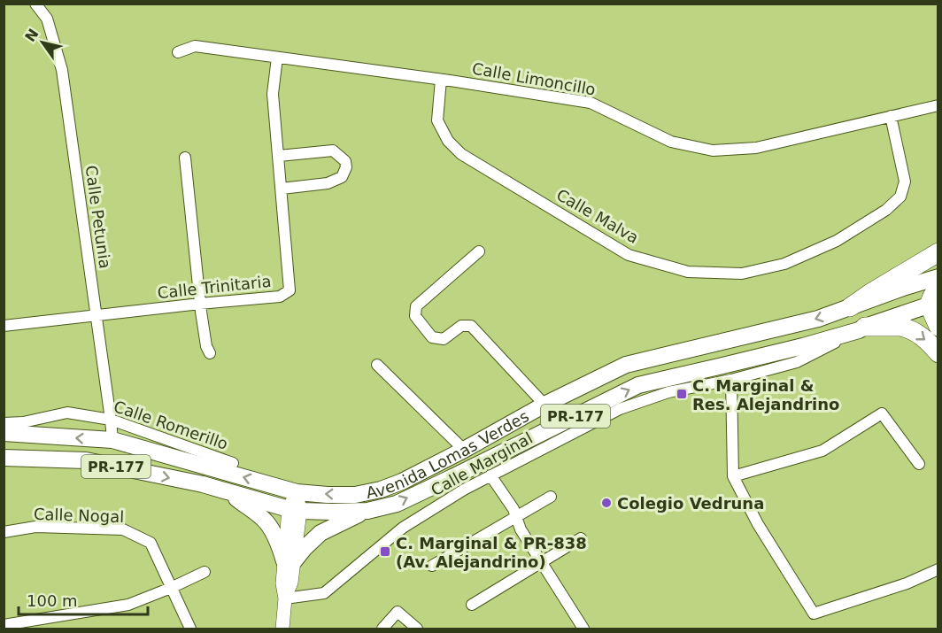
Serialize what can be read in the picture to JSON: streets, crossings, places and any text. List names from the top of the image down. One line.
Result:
{"streets":{"main road":["PR-177","Avenida Lomas Verdes"],"street":["Calle Limoncillo","Calle Malva","Calle Petunia","Calle Trinitaria","Calle Romerillo","Calle Marginal","Calle Nogal"]},"crossings":[["Calle Limoncillo","Calle Malva"],["Calle Limoncillo","Calle Trinitaria"],["Calle Petunia","Calle Trinitaria"],["Calle Petunia","Calle Romerillo"],["Calle Petunia","Avenida Lomas Verdes"],["Avenida Lomas Verdes","Calle Marginal"]],"places":{"transit":["C. Marginal & Res. Alejandrino","C. Marginal & PR-838 (Av. Alejandrino)"],"other":["Colegio Vedruna"]},"scale_bar":"100 m","north":"top left"}
